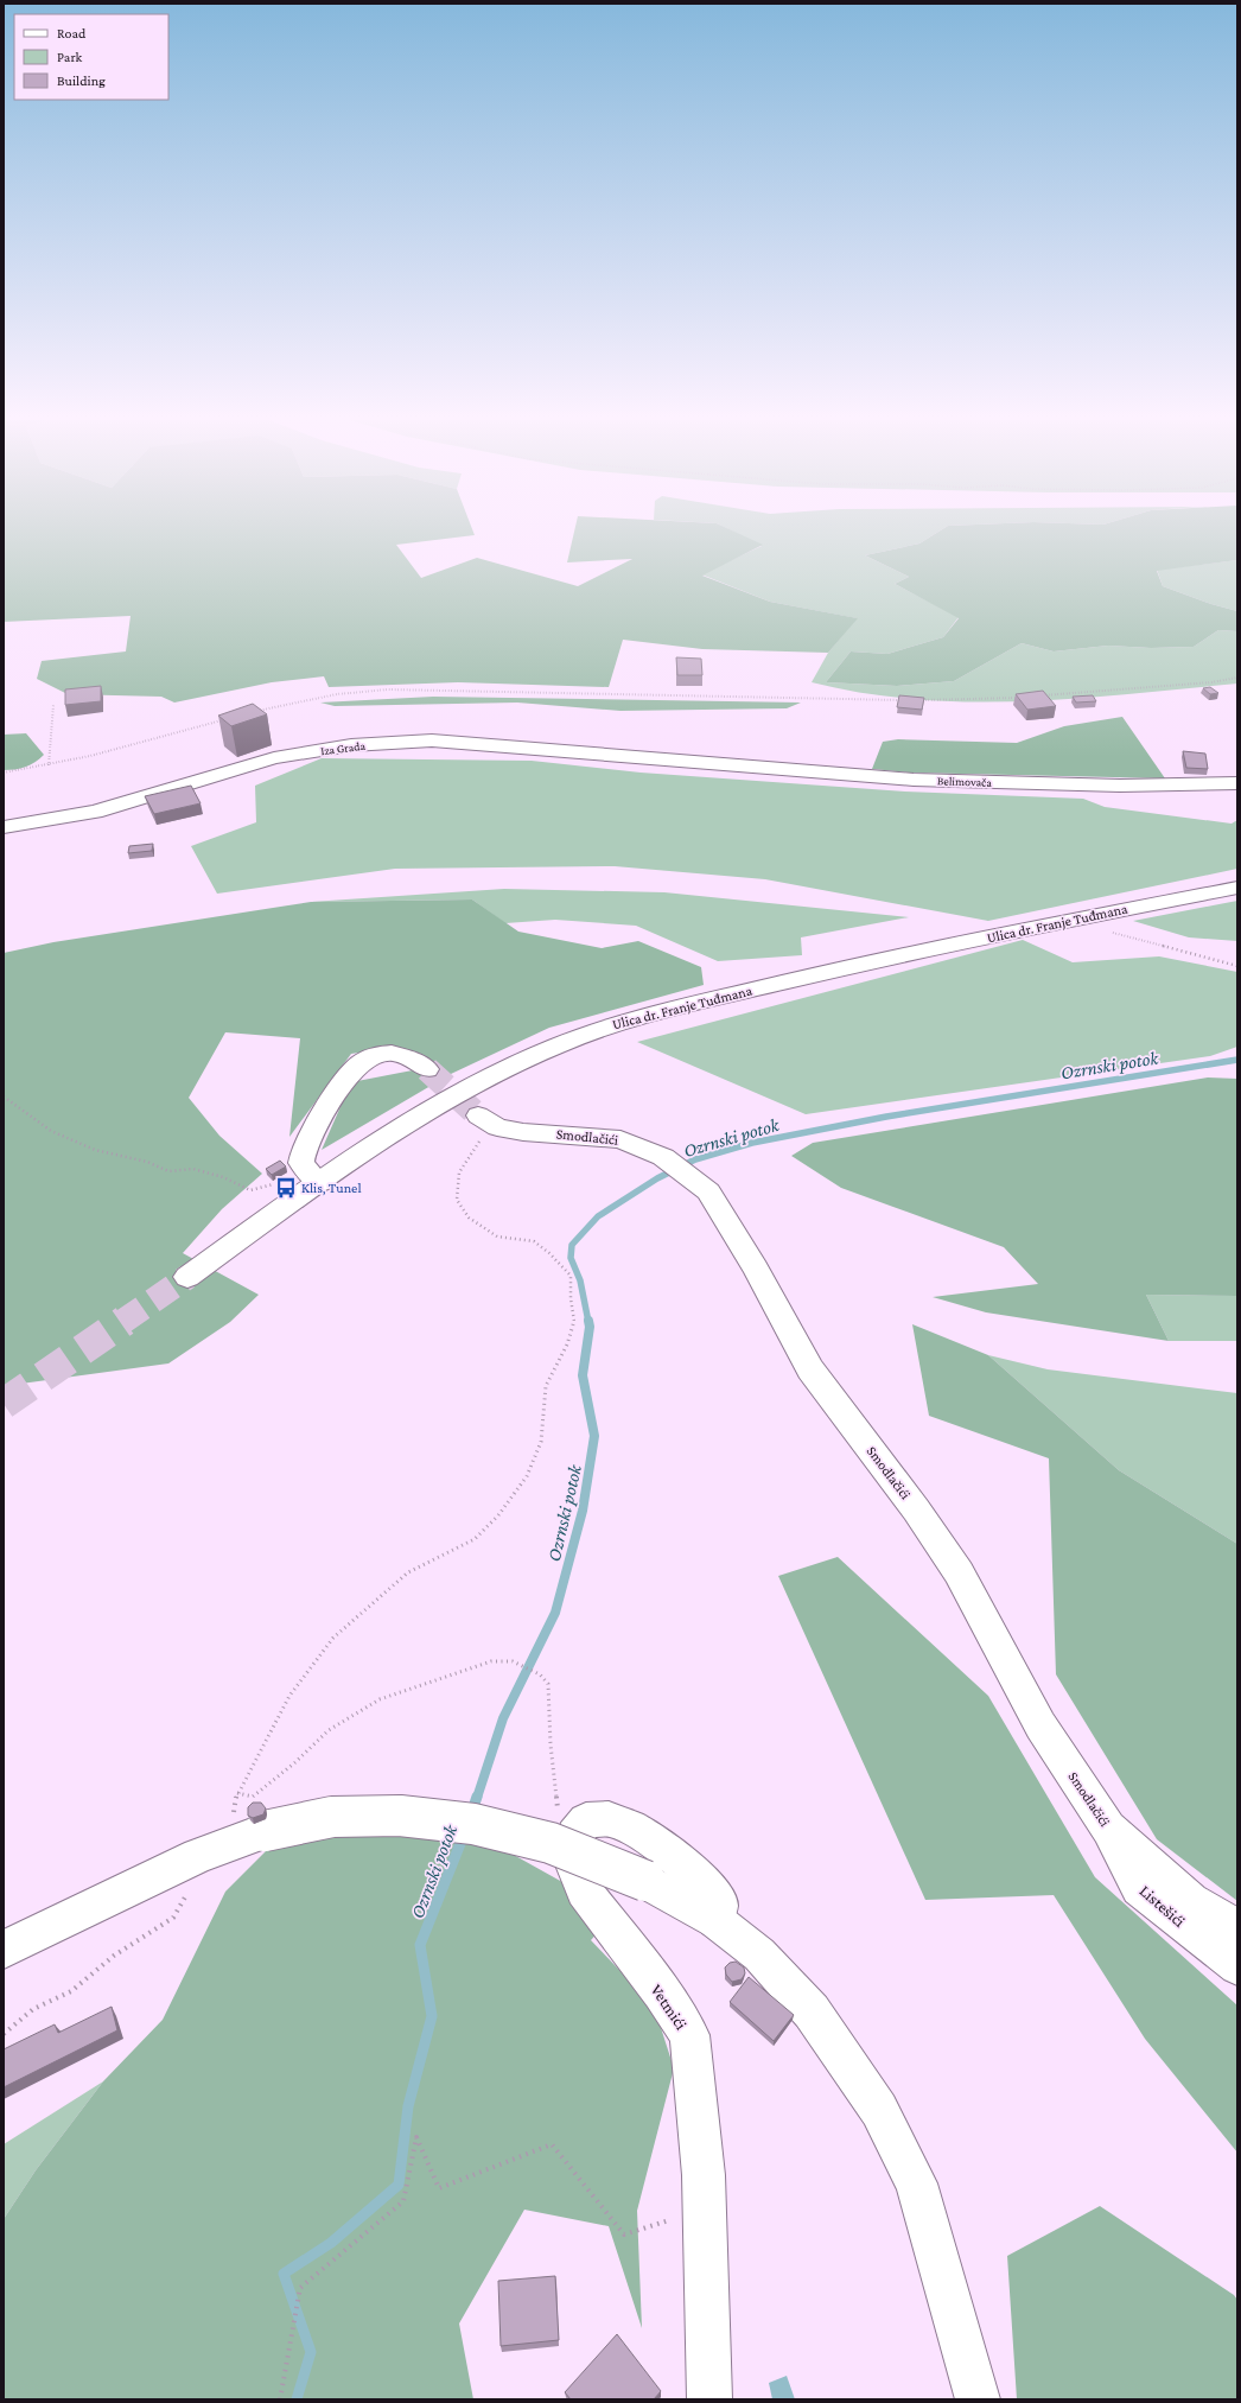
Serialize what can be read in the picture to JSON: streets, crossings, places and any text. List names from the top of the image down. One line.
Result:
{"streets":{"street":["Iza Grada","Belimovača","Ulica dr. Franje Tuđmana","Smodlačići","Listešići","Vetmići"]},"crossings":[["Iza Grada","Belimovača"],["Smodlačići","Listešići"]],"water":["Ozrnski potok"],"places":{"bus stop":["Klis, Tunel"]},"legend":["Road","Park","Building"]}
